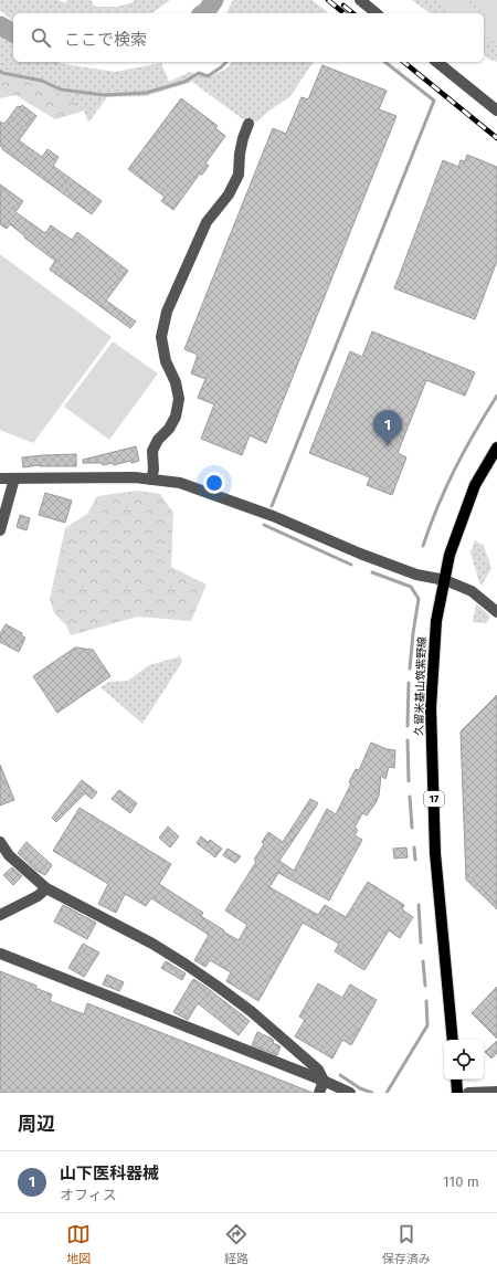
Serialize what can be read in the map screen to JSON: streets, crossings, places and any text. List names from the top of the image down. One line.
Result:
{"streets":{"main road":["久留米基山筑紫野線","17"]},"page":{"search":"ここで検索","pins":"1","heading":"周辺","list":[{"mark":"1","name":"山下医科器械","note":"オフィス","value":"110 m"}],"nav":["地図","経路","保存済み"]}}
